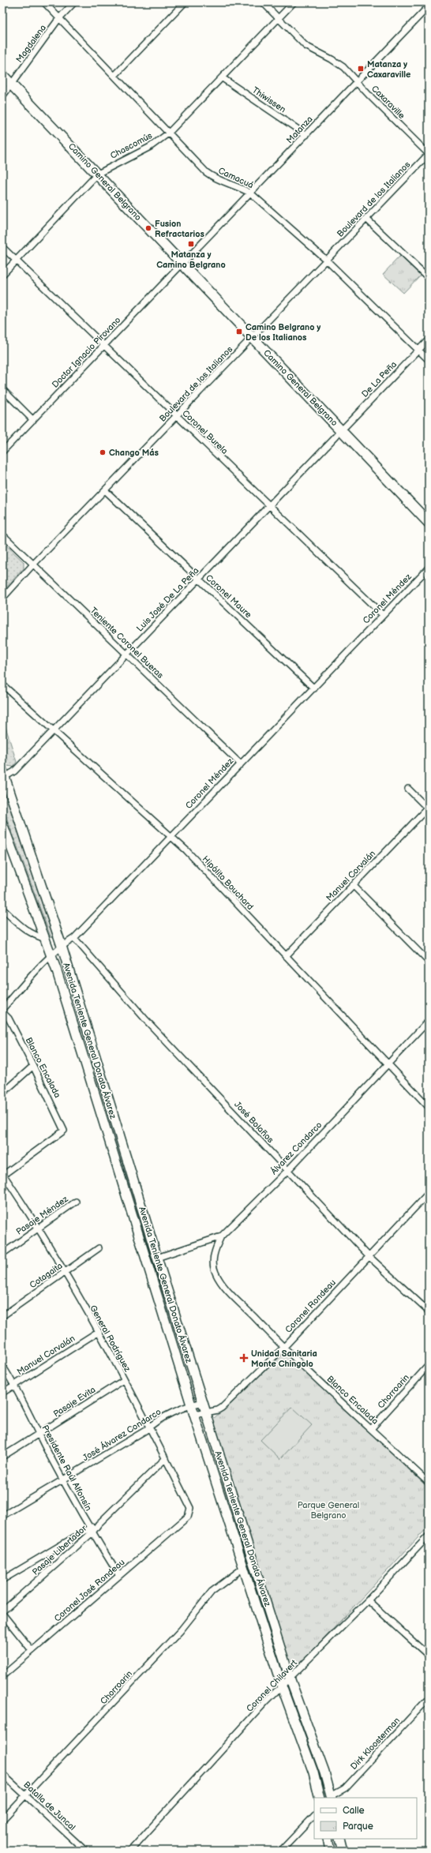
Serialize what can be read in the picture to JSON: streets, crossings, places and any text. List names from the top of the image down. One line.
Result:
{"streets":{"main road":["Camino General Belgrano","Avenida Teniente General Donato Álvarez"],"street":["Magdalena","Thiwissen","Caxaraville","Matanza","Chascomús","Camacuá","Boulevard de los Italianos","Doctor Ignacio Pirovano","De La Peña","Coronel Burela","Coronel Maure","Coronel Méndez","Luis José De La Peña","Teniente Coronel Bueras","Manuel Corvalán","Hipólito Bouchard","Blanco Encalada","José Bolaños","Álvarez Condarco","Pasaje Méndez","Cotagaita","Coronel Rondeau","General Rodríguez","Chorroarin","Pasaje Evita","José Álvarez Condarco","Presidente Raúl Alfonsín","Pasaje Libertador","Coronel José Rondeau","Coronel Chilavert","Dirk Kloosterman","Batalla de Juncal"]},"crossings":[["Magdalena","Camacuá"],["Magdalena","Camino General Belgrano"],["Thiwissen","Matanza"],["Thiwissen","Chascomús"],["Caxaraville","Matanza"],["Caxaraville","Chascomús"],["Caxaraville","Boulevard de los Italianos"],["Matanza","Camacuá"],["Matanza","Camino General Belgrano"],["Matanza","Doctor Ignacio Pirovano"],["Chascomús","Camacuá"],["Chascomús","Camino General Belgrano"],["Chascomús","Coronel Burela"],["Camacuá","Boulevard de los Italianos"],["Camacuá","De La Peña"],["Camino General Belgrano","Boulevard de los Italianos"],["Camino General Belgrano","Doctor Ignacio Pirovano"],["Camino General Belgrano","De La Peña"],["Camino General Belgrano","Luis José De La Peña"],["Boulevard de los Italianos","Coronel Burela"],["Boulevard de los Italianos","Coronel Maure"],["Boulevard de los Italianos","Teniente Coronel Bueras"],["Doctor Ignacio Pirovano","Coronel Burela"],["De La Peña","Luis José De La Peña"],["Coronel Burela","Coronel Méndez"],["Coronel Burela","Luis José De La Peña"],["Coronel Maure","Coronel Méndez"],["Coronel Maure","Luis José De La Peña"],["Coronel Méndez","Teniente Coronel Bueras"],["Coronel Méndez","Hipólito Bouchard"],["Coronel Méndez","Avenida Teniente General Donato Álvarez"],["Coronel Méndez","José Bolaños"],["Luis José De La Peña","Teniente Coronel Bueras"],["Luis José De La Peña","Hipólito Bouchard"],["Luis José De La Peña","Avenida Teniente General Donato Álvarez"],["Manuel Corvalán","Hipólito Bouchard"],["Manuel Corvalán","General Rodríguez"],["Manuel Corvalán","Presidente Raúl Alfonsín"],["Hipólito Bouchard","Álvarez Condarco"],["Avenida Teniente General Donato Álvarez","Álvarez Condarco"],["Avenida Teniente General Donato Álvarez","Coronel Rondeau"],["Avenida Teniente General Donato Álvarez","Chorroarin"],["Avenida Teniente General Donato Álvarez","José Álvarez Condarco"],["Avenida Teniente General Donato Álvarez","Coronel Chilavert"],["Avenida Teniente General Donato Álvarez","Dirk Kloosterman"],["Blanco Encalada","Álvarez Condarco"],["Blanco Encalada","Coronel Rondeau"],["Blanco Encalada","General Rodríguez"],["Blanco Encalada","Chorroarin"],["José Bolaños","Álvarez Condarco"],["José Bolaños","Coronel Rondeau"],["Pasaje Méndez","General Rodríguez"],["Cotagaita","General Rodríguez"],["General Rodríguez","Pasaje Evita"],["General Rodríguez","José Álvarez Condarco"],["General Rodríguez","Pasaje Libertador"],["General Rodríguez","Coronel José Rondeau"],["Chorroarin","Batalla de Juncal"],["Pasaje Evita","Presidente Raúl Alfonsín"],["José Álvarez Condarco","Presidente Raúl Alfonsín"],["Presidente Raúl Alfonsín","Pasaje Libertador"],["Presidente Raúl Alfonsín","Coronel José Rondeau"]],"parks":["Parque General Belgrano"],"places":{"transit":["Matanza y Caxaraville","Matanza y Camino Belgrano","Camino Belgrano y De los Italianos"],"other":["Fusion Refractarios","Chango Más"],"health":["Unidad Sanitaria Monte Chingolo"]},"legend":["Calle","Parque"]}
